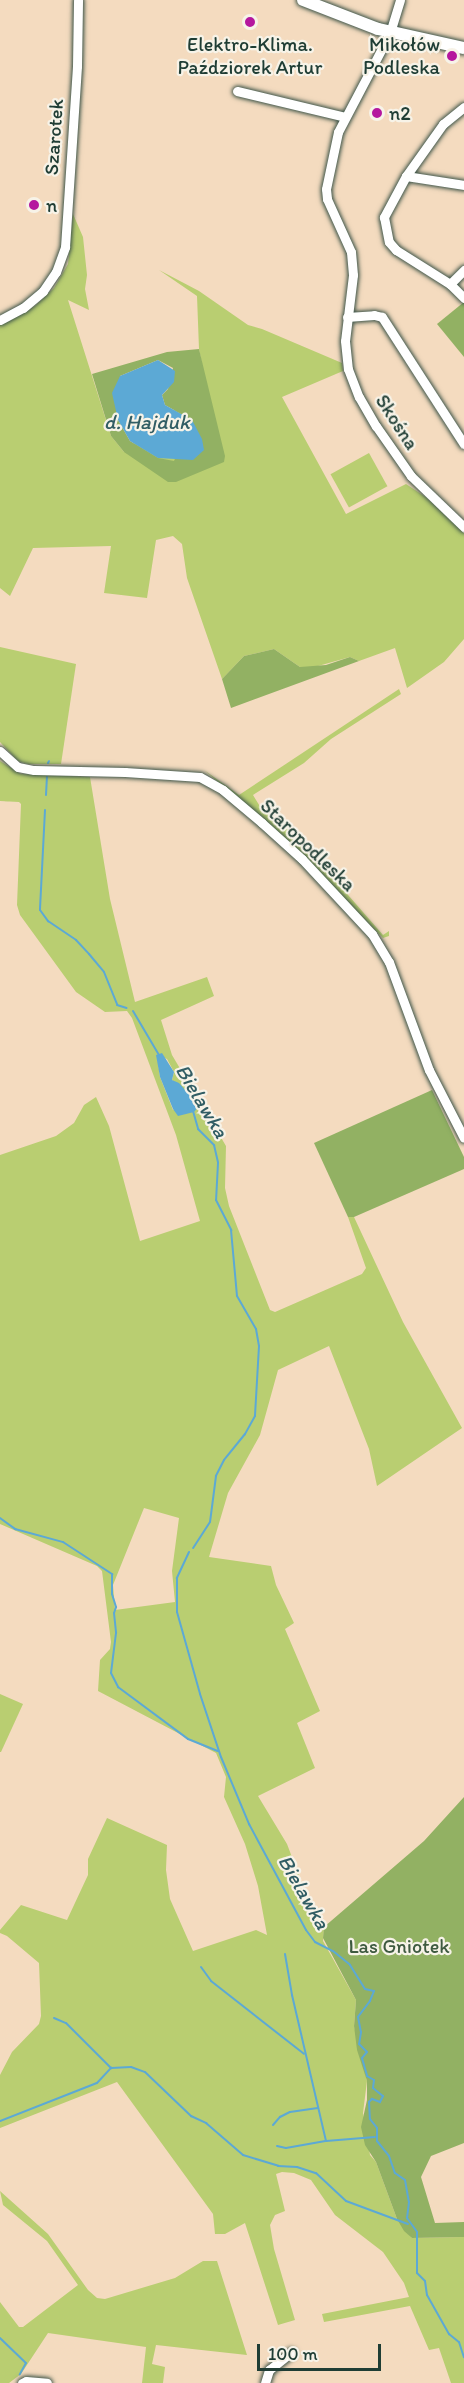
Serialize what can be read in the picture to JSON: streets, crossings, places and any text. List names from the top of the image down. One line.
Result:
{"streets":{"street":["Szarotek","Skośna","Staropodleska"]},"water":["d. Hajduk","Bielawka"],"parks":["Las Gniotek"],"places":["Elektro-Klima. Paździorek Artur","Mikołów Podleska","n2","n"],"scale_bar":"100 m"}
